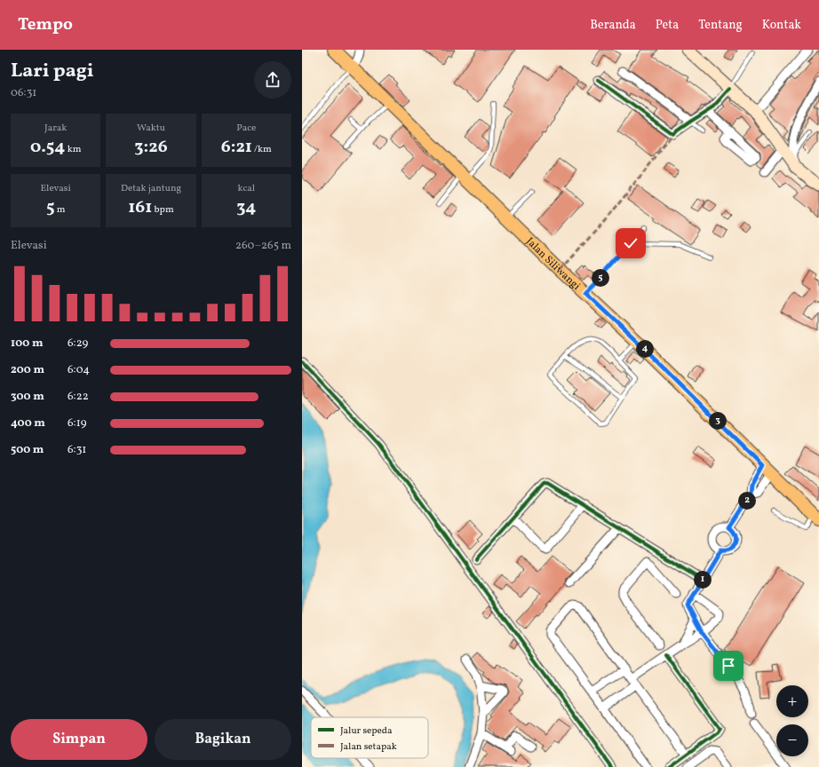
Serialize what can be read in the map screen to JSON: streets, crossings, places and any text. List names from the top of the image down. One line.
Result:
{"streets":{"main road":["Jalan Siliwangi"]},"legend":["Jalur sepeda","Jalan setapak"],"page":{"header":"Tempo","nav":["Beranda","Peta","Tentang","Kontak"],"heading":["Lari pagi","06:31"],"stats":[["Jarak","0.54 km"],["Waktu","3:26"],["Pace","6:21 /km"],["Elevasi","5 m"],["Detak jantung","161 bpm"],["kcal","34"]],"chart":["Elevasi","260–265 m"],"pins":["5","4","3","2","1"],"list":[{"name":"100 m","note":"6:29"},{"name":"200 m","note":"6:04"},{"name":"300 m","note":"6:22"},{"name":"400 m","note":"6:19"},{"name":"500 m","note":"6:31"}],"map_buttons":["+","−"],"buttons":["Simpan","Bagikan"]}}
